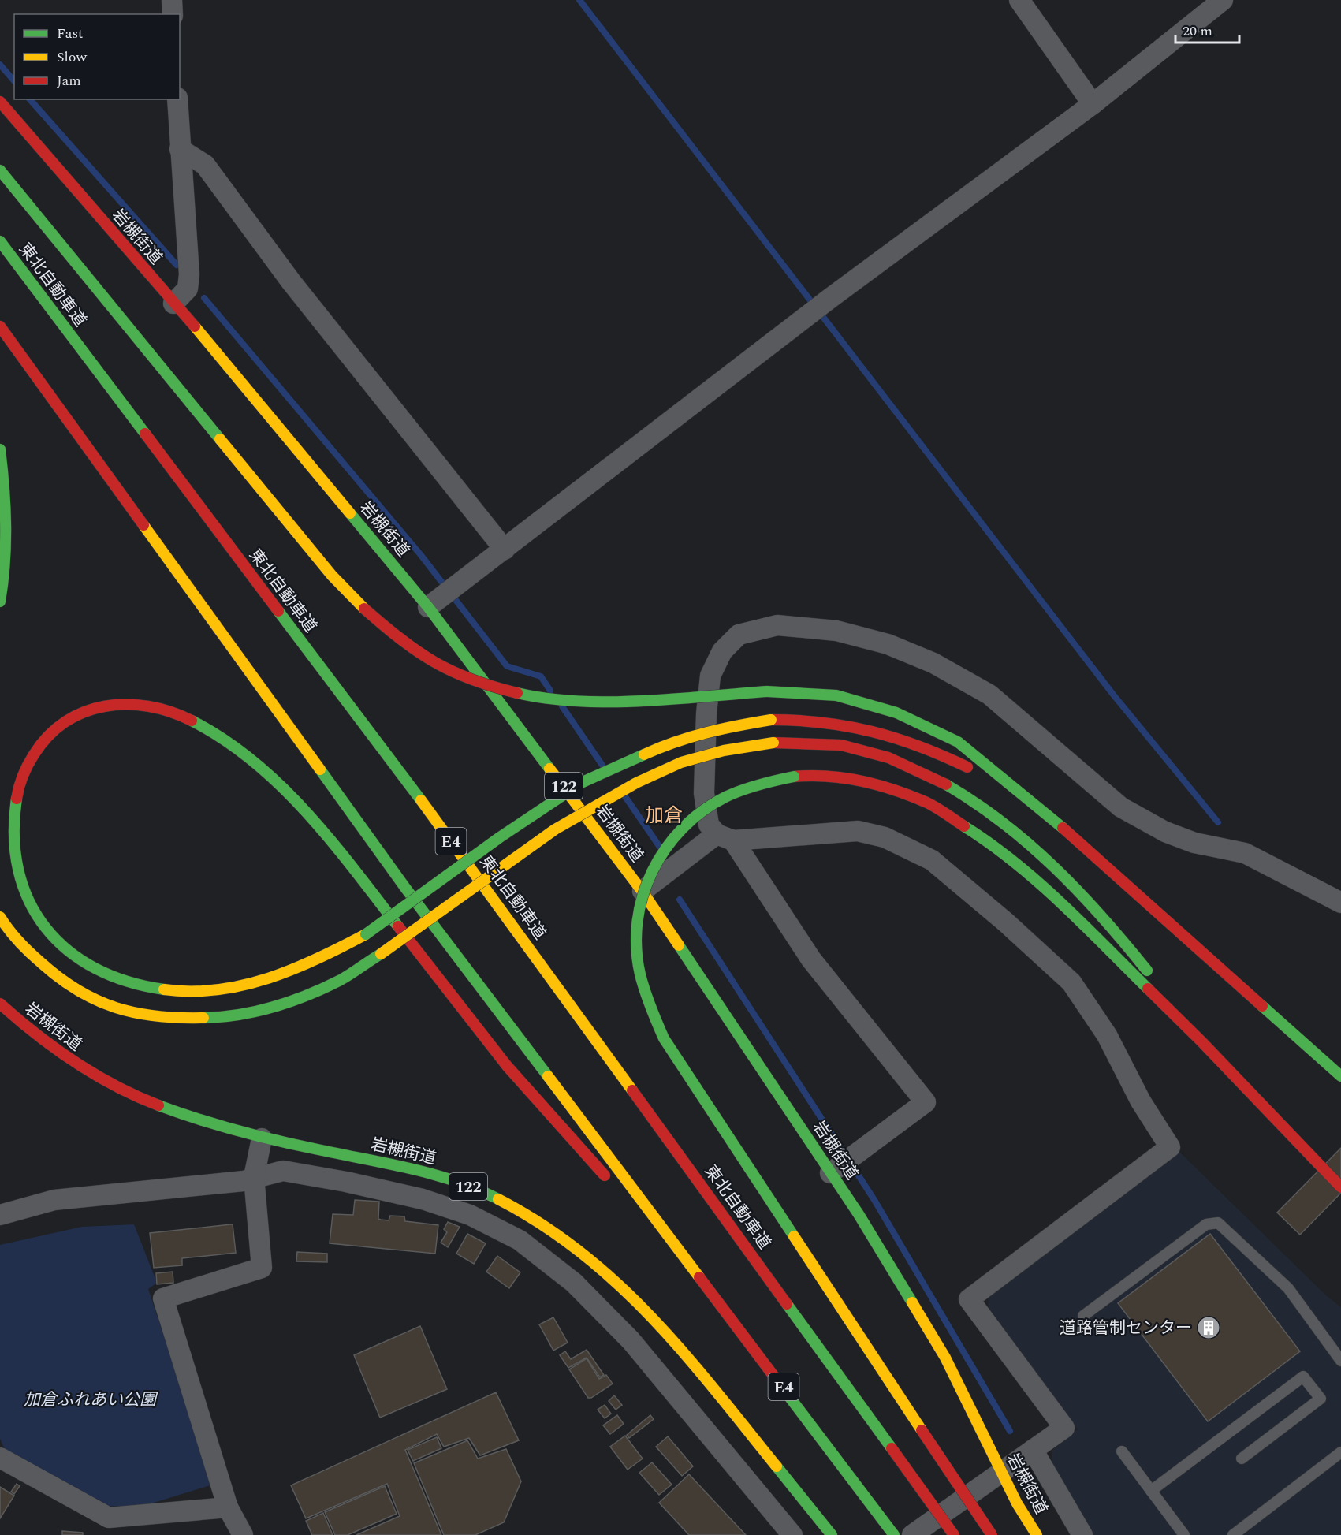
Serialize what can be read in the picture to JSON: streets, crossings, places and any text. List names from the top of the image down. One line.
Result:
{"streets":{"highway":["岩槻街道","東北自動車道","122","E4"]},"districts":["加倉"],"parks":["加倉ふれあい公園"],"places":{"building":["道路管制センター"]},"legend":["Fast","Slow","Jam"],"scale_bar":"20 m"}
